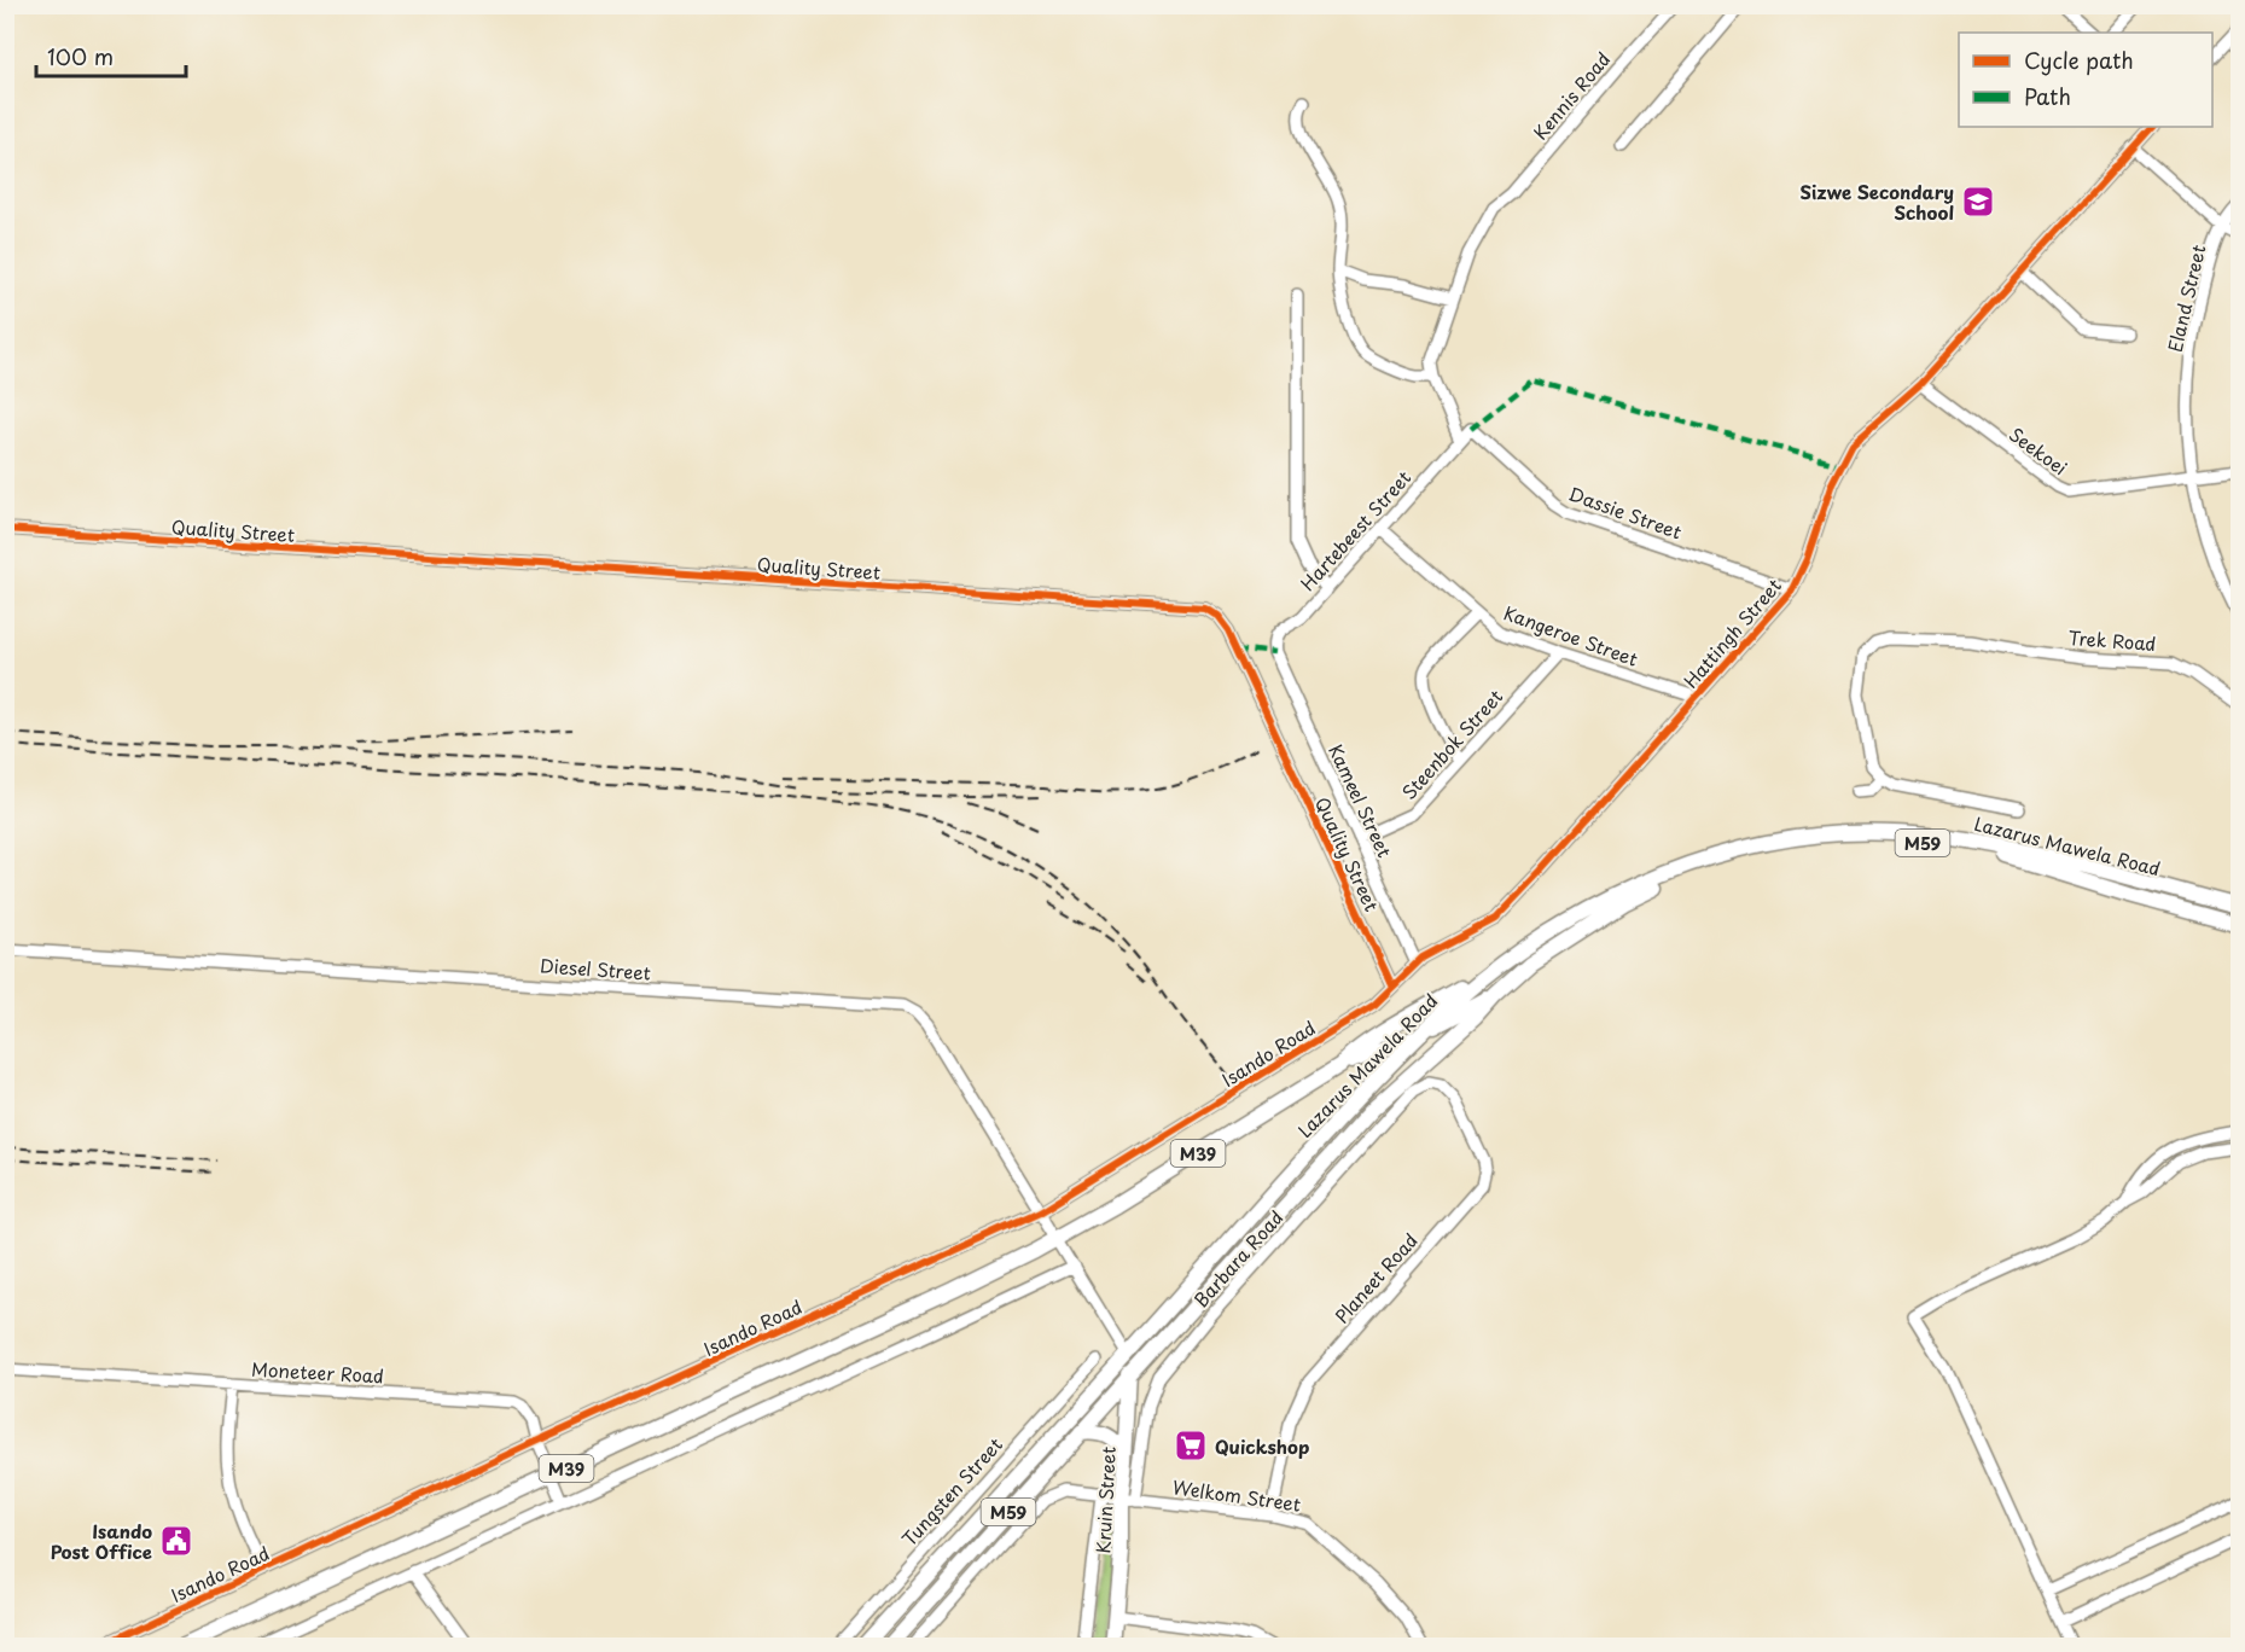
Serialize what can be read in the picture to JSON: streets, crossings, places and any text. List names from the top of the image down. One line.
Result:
{"streets":{"main road":["M59","Lazarus Mawela Road","M39","Kruin Street"],"street":["Kennis Road","Eland Street","Seekoei","Dassie Street","Quality Street","Hartebeest Street","Hattingh Street","Kangeroe Street","Trek Road","Steenbok Street","Kameel Street","Diesel Street","Isando Road","Barbara Road","Planeet Road","Moneteer Road","Tungsten Street","Welkom Street"]},"crossings":[["Eland Street","Seekoei"],["Seekoei","Hattingh Street"],["Dassie Street","Hartebeest Street"],["Dassie Street","Hattingh Street"],["Quality Street","Hattingh Street"],["Quality Street","Isando Road"],["Hartebeest Street","Kangeroe Street"],["Hartebeest Street","Kameel Street"],["Hattingh Street","Kangeroe Street"],["Hattingh Street","Kameel Street"],["Hattingh Street","Isando Road"],["Kangeroe Street","Steenbok Street"],["Steenbok Street","Kameel Street"],["Lazarus Mawela Road","M39"],["Lazarus Mawela Road","Kruin Street"],["Diesel Street","Isando Road"],["Diesel Street","M39"],["Isando Road","Moneteer Road"],["M39","Moneteer Road"],["Barbara Road","Planeet Road"],["Barbara Road","Welkom Street"],["Barbara Road","Kruin Street"],["Planeet Road","Welkom Street"],["Welkom Street","Kruin Street"]],"places":{"school or university":["Sizwe Secondary School"],"supermarket":["Quickshop"],"public building":["Isando Post Office"]},"legend":["Cycle path","Path"],"scale_bar":"100 m"}
